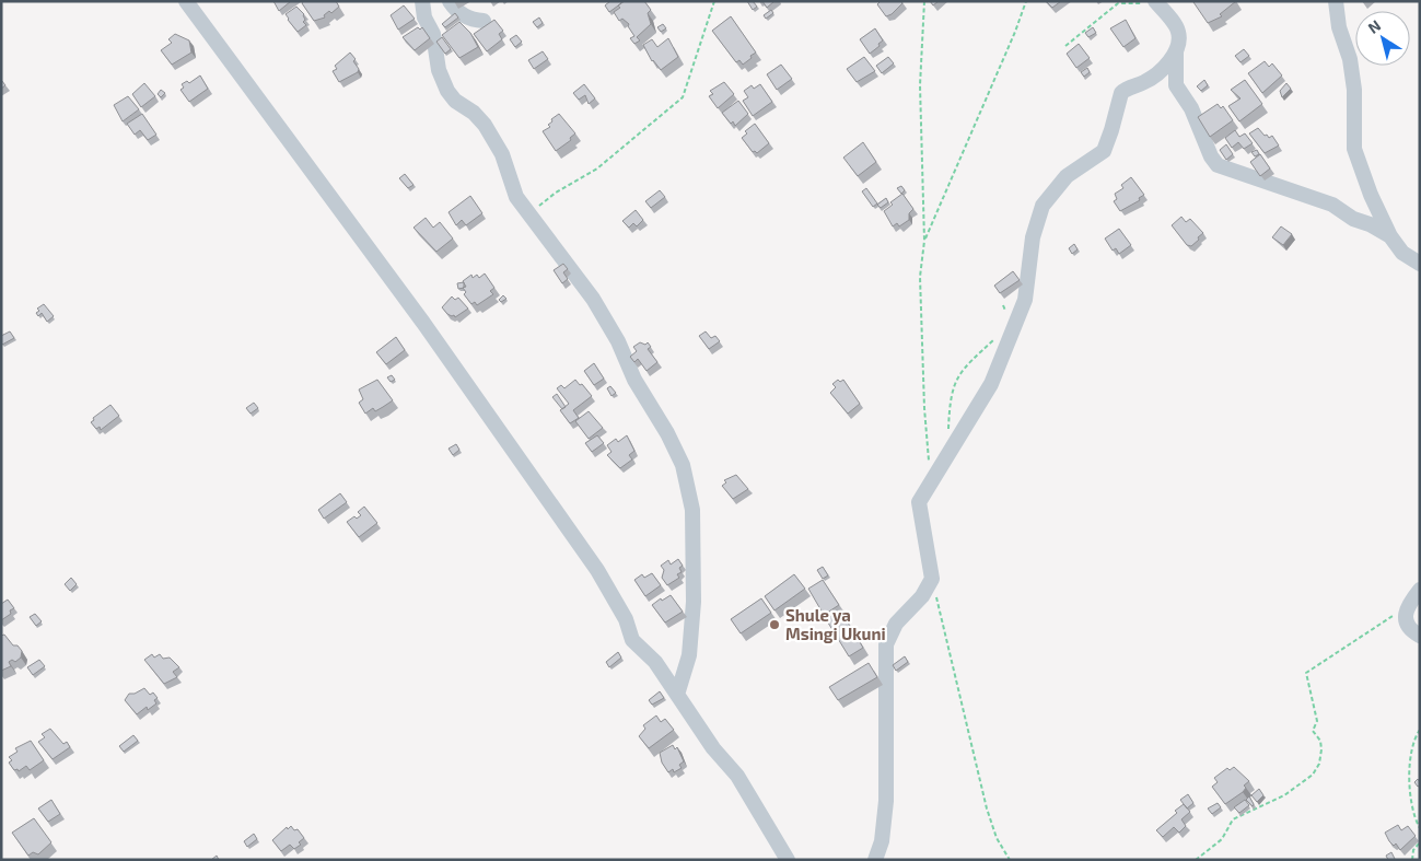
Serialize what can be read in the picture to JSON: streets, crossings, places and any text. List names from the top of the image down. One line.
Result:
{"places":["Shule ya Msingi Ukuni"],"north":"top left"}
